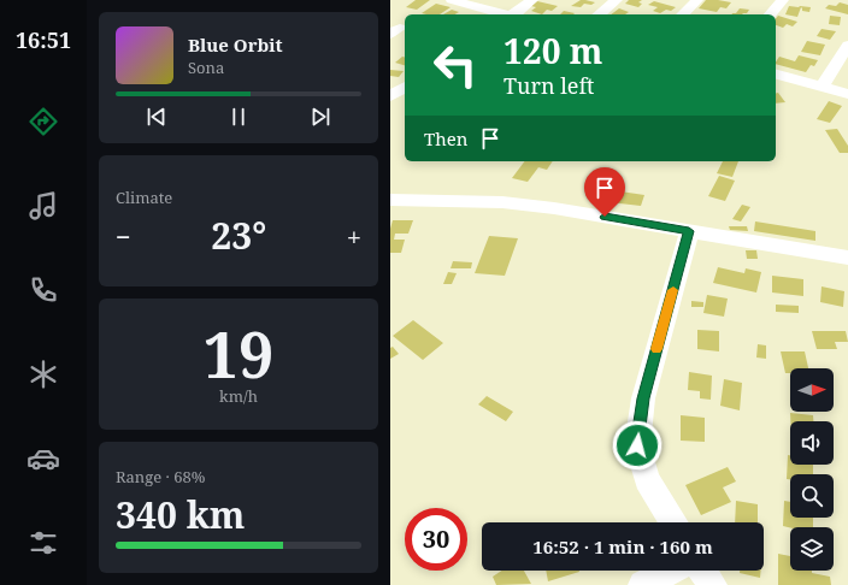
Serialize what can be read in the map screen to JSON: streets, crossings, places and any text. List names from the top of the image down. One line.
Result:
{"north":"right","page":{"tabs":"16:51","turn":["120 m","Turn left"],"song":["Blue Orbit","Sona"],"then":"Then","tile":["Climate",["19","km/h"],["Range · 68%","340 km"]],"heat":["−","23°","+"],"limit":"30","trip":"16:52 · 1 min · 160 m"}}
